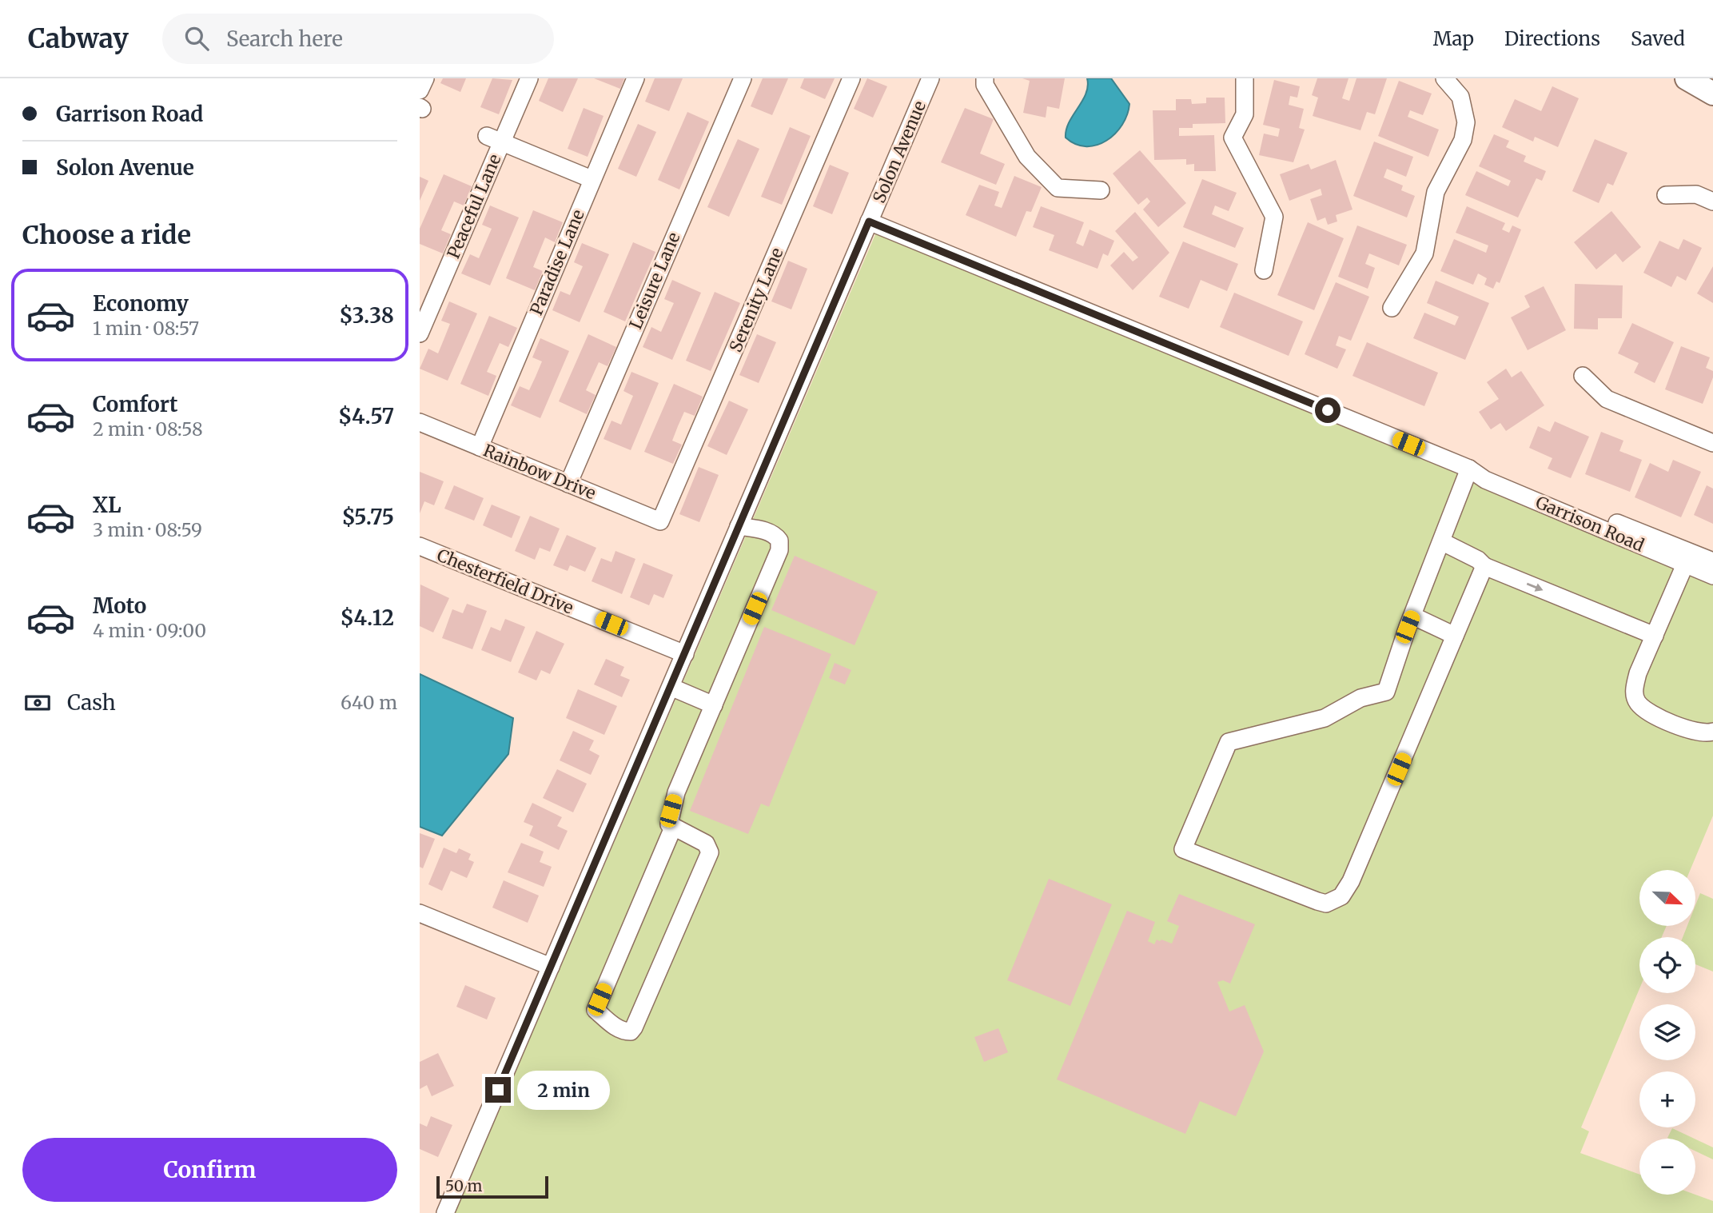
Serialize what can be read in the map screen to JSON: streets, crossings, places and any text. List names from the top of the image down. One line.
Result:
{"streets":{"street":["Solon Avenue","Peaceful Lane","Paradise Lane","Leisure Lane","Serenity Lane","Rainbow Drive","Garrison Road","Chesterfield Drive"]},"crossings":[["Solon Avenue","Garrison Road"],["Solon Avenue","Chesterfield Drive"],["Paradise Lane","Rainbow Drive"],["Leisure Lane","Rainbow Drive"],["Serenity Lane","Rainbow Drive"]],"scale_bar":"50 m","north":"bottom right","page":{"header":"Cabway","search":"Search here","nav":["Map","Directions","Saved"],"banner":["Garrison Road","Solon Avenue"],"heading":"Choose a ride","list":[{"name":"Economy","note":"1 min · 08:57","value":"$3.38"},{"name":"Comfort","note":"2 min · 08:58","value":"$4.57"},{"name":"XL","note":"3 min · 08:59","value":"$5.75"},{"name":"Moto","note":"4 min · 09:00","value":"$4.12"}],"pay":["Cash","640 m"],"map_buttons":["+","−"],"bubble":"2 min","buttons":"Confirm","scale":"50 m"}}
